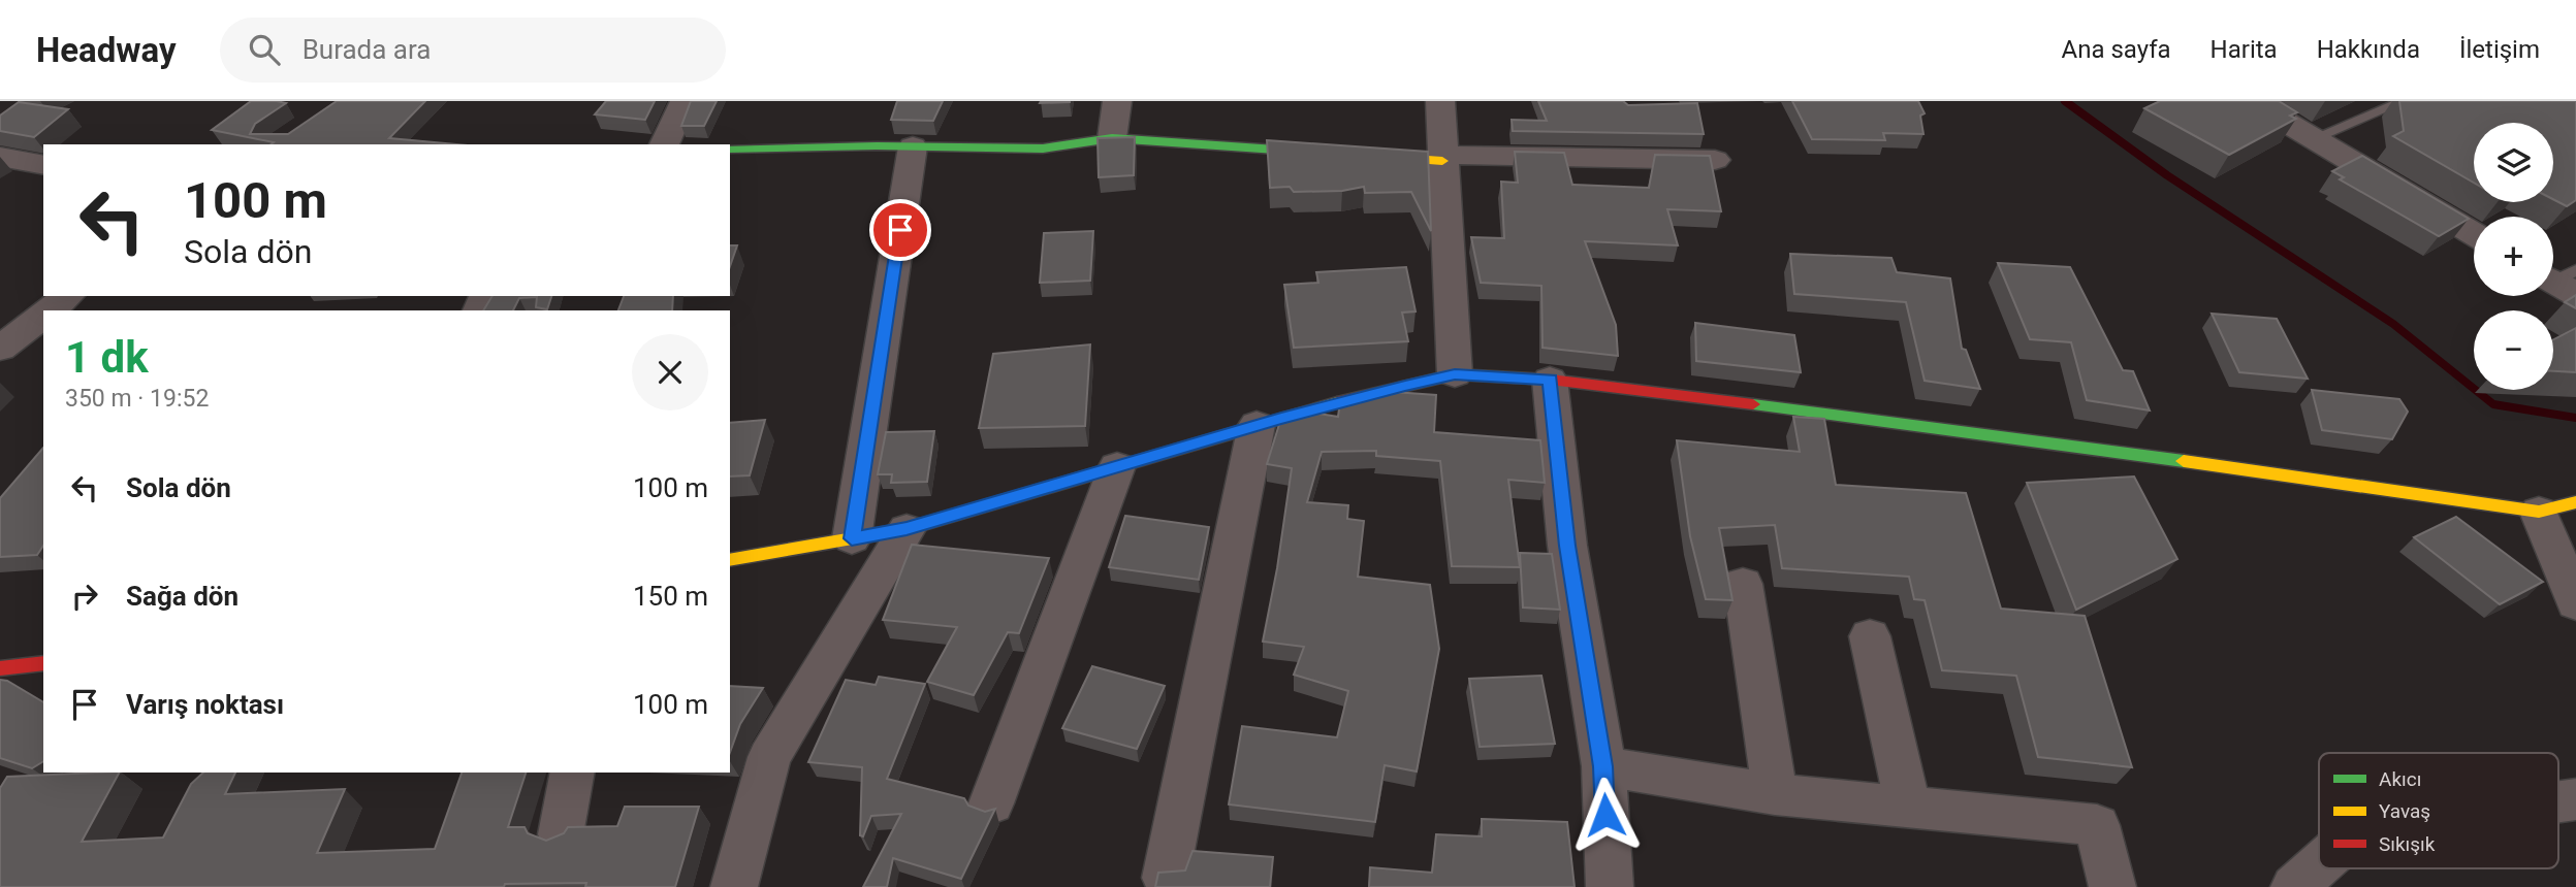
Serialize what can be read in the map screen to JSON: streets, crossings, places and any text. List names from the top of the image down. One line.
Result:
{"legend":["Akıcı","Yavaş","Sıkışık"],"page":{"header":"Headway","search":"Burada ara","nav":["Ana sayfa","Harita","Hakkında","İletişim"],"map_buttons":["+","−"],"turn":["100 m","Sola dön"],"heading":["1 dk","350 m · 19:52"],"list":[{"name":"Sola dön","value":"100 m"},{"name":"Sağa dön","value":"150 m"},{"name":"Varış noktası","value":"100 m"}]}}
